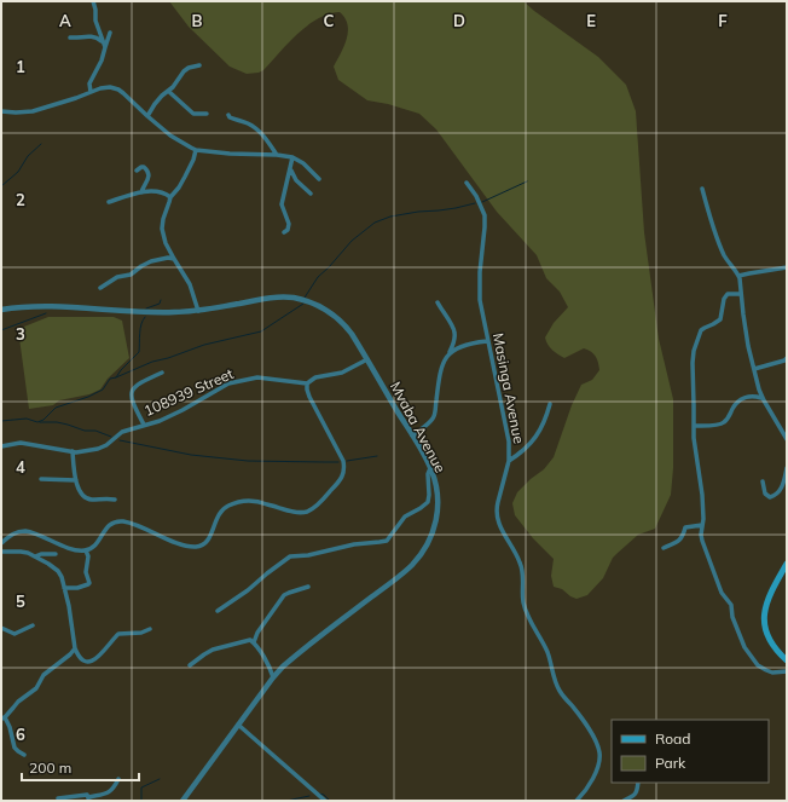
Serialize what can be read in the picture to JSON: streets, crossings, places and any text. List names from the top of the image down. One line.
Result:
{"streets":{"street":["Masinga Avenue","108939 Street","Mvaba Avenue"]},"legend":["Road","Park"],"scale_bar":"200 m","grid":{"columns":["A","B","C","D","E","F"],"rows":["1","2","3","4","5","6"]}}
